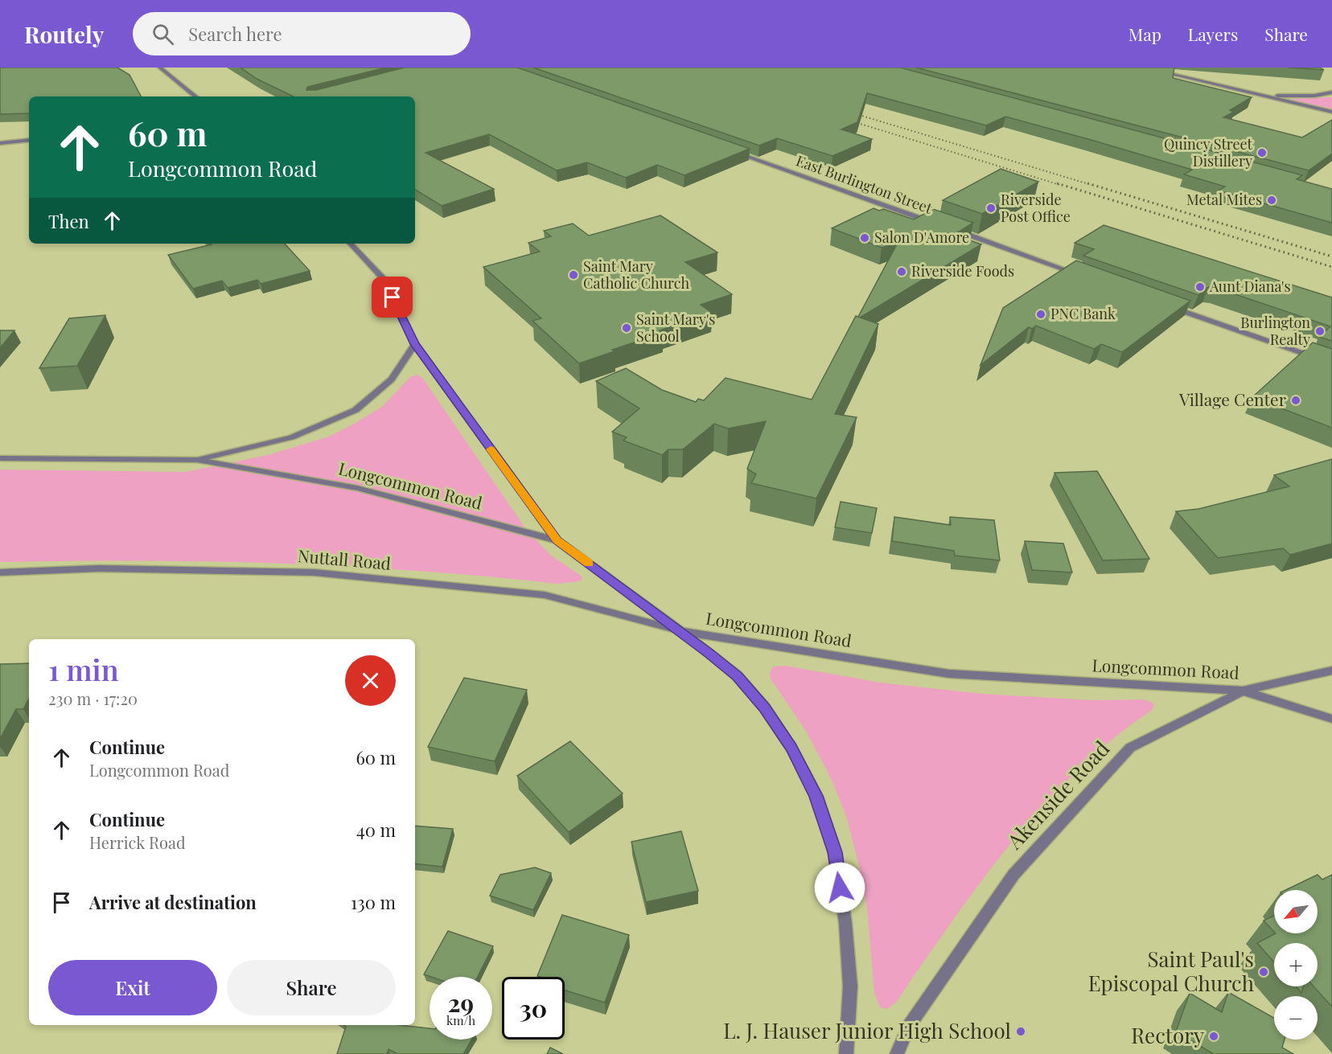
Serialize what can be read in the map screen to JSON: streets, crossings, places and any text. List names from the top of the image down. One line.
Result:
{"streets":{"street":["East Burlington Street","Longcommon Road","Nuttall Road","Akenside Road"]},"crossings":[["Longcommon Road","Nuttall Road"],["Longcommon Road","Akenside Road"]],"places":["Quincy Street Distillery","Metal Mites","Riverside Post Office","Salon D'Amore","Riverside Foods","Saint Mary Catholic Church","Aunt Diana's","PNC Bank","Saint Mary's School","Burlington Realty","Village Center","Saint Paul's Episcopal Church","L. J. Hauser Junior High School","Rectory"],"north":"bottom left","page":{"header":"Routely","search":"Search here","nav":["Map","Layers","Share"],"turn":["60 m","Longcommon Road"],"then":"Then","heading":["1 min","230 m · 17:20"],"list":[{"name":"Continue","note":"Longcommon Road","value":"60 m"},{"name":"Continue","note":"Herrick Road","value":"40 m"},{"name":"Arrive at destination","value":"130 m"}],"map_buttons":["+","−"],"buttons":["Exit","Share"],"speed":"29 km/h","limit":"30"}}
